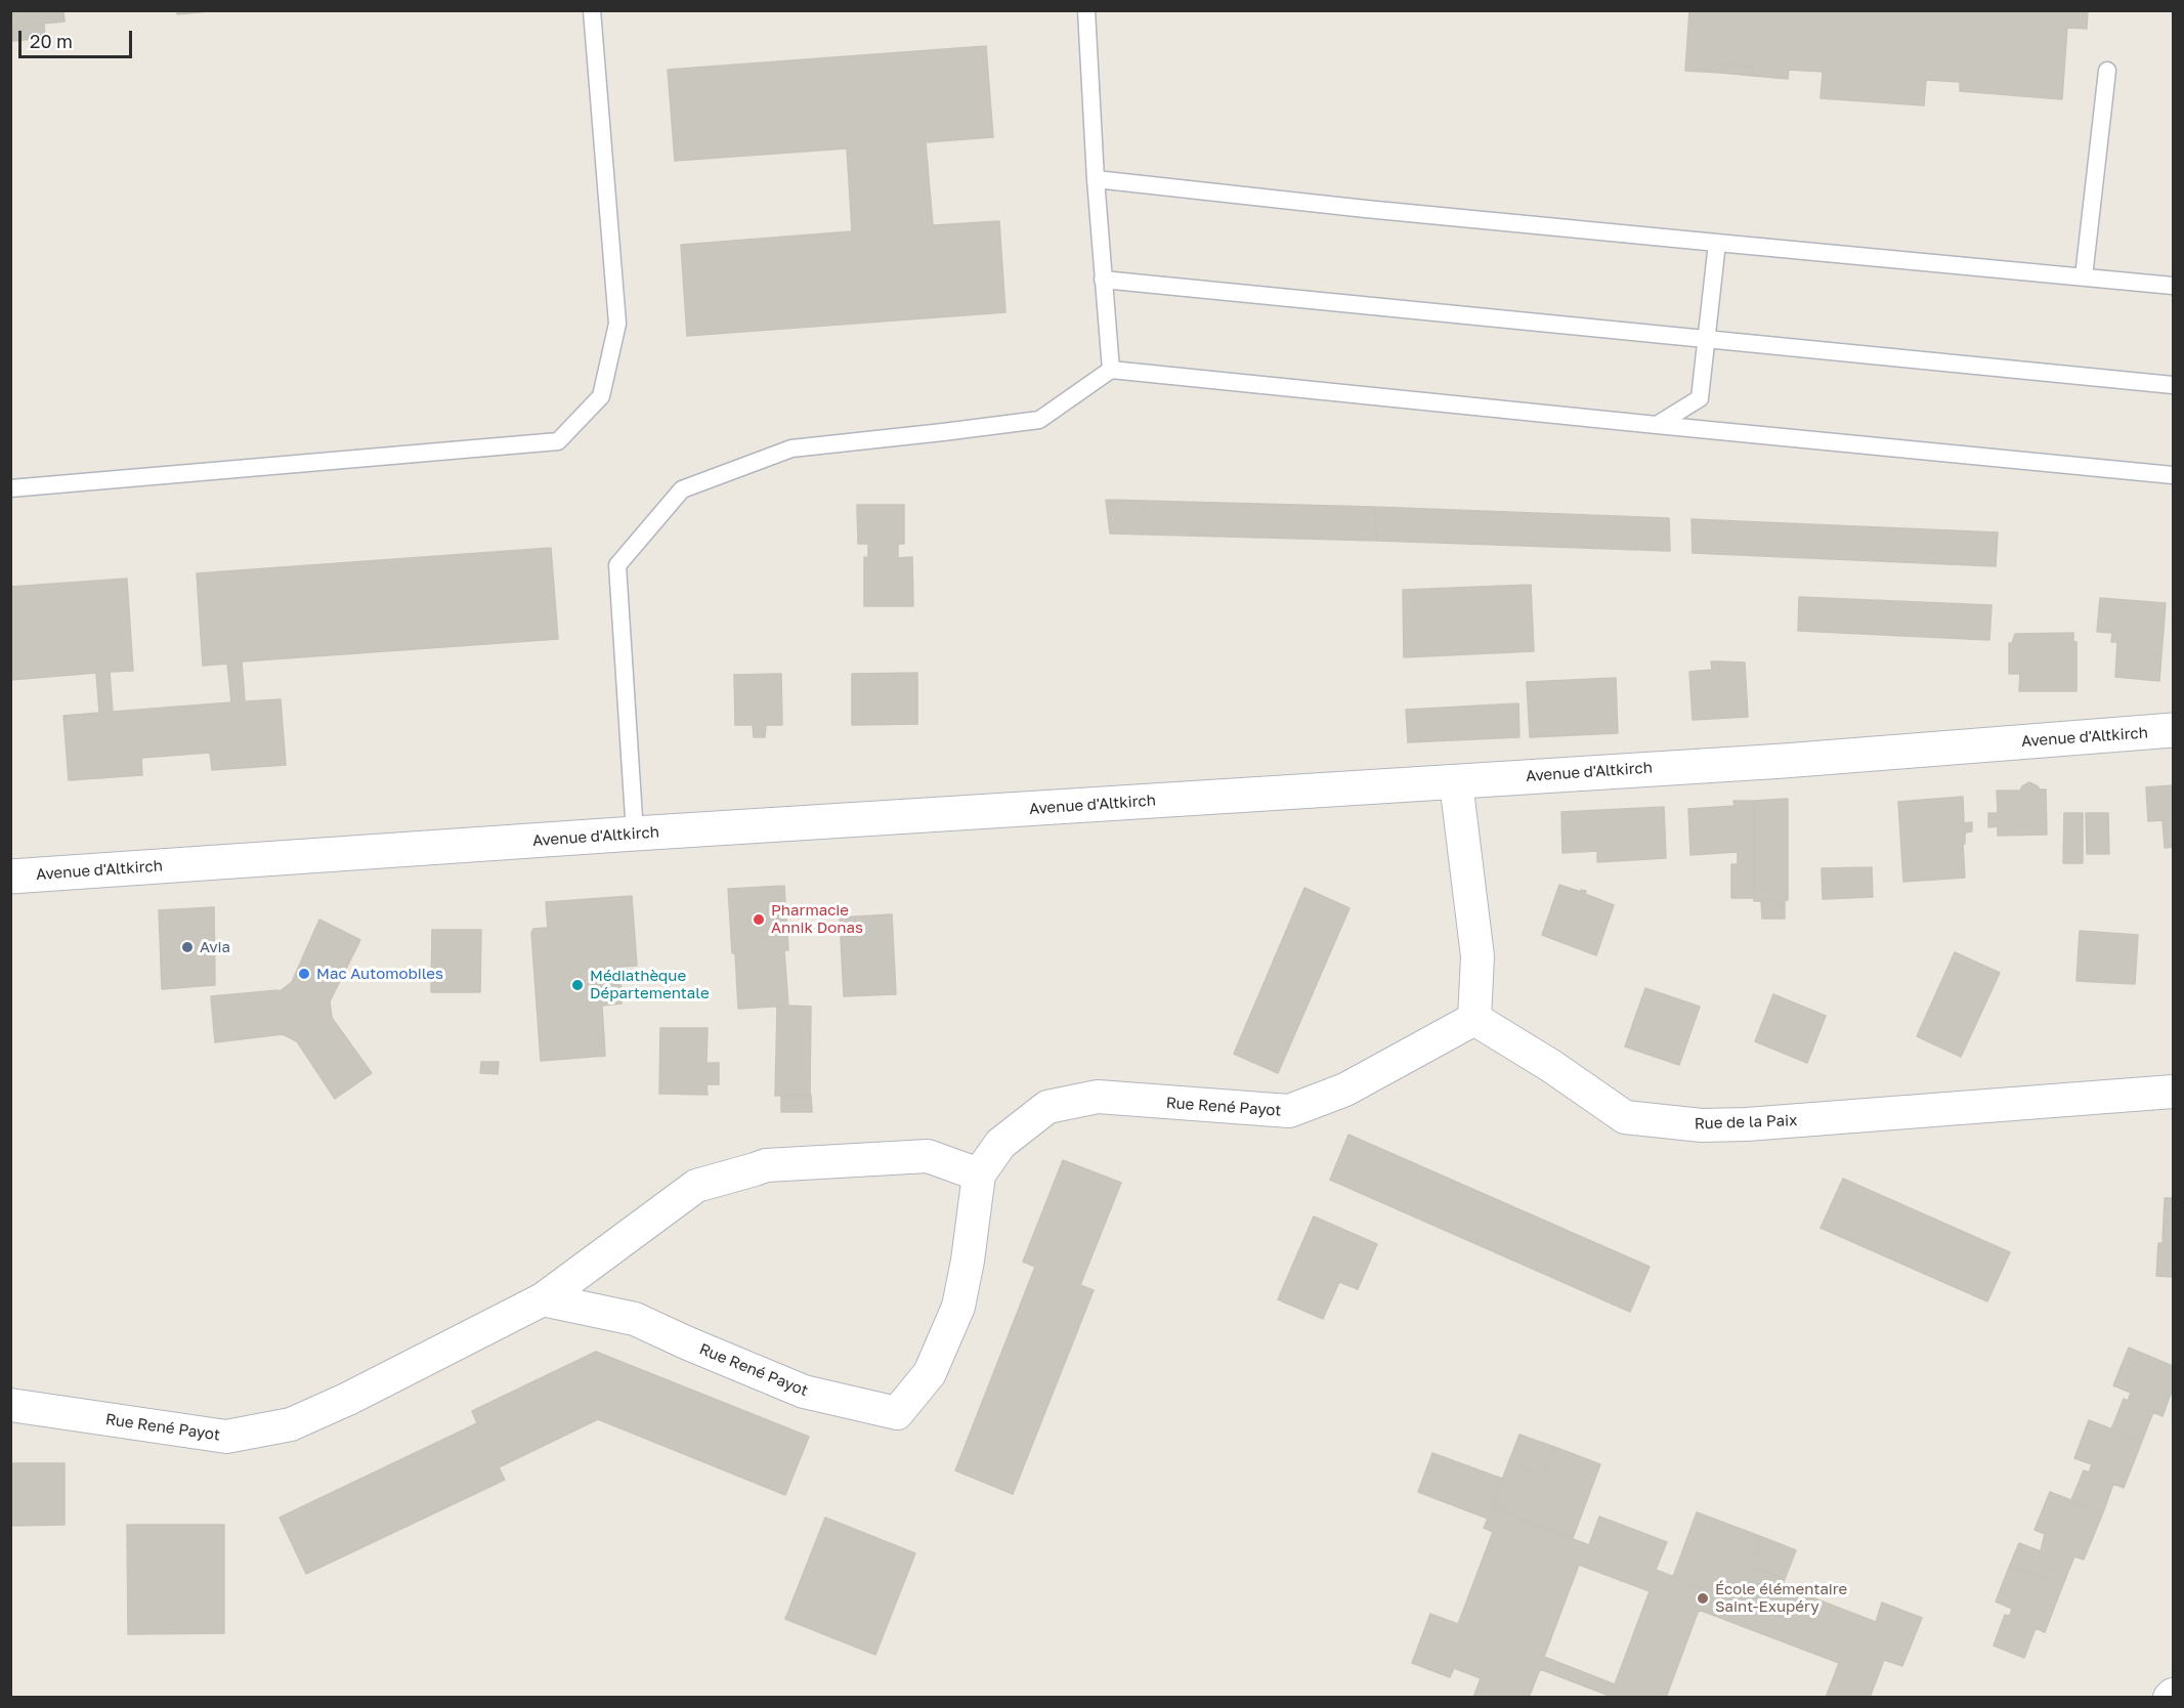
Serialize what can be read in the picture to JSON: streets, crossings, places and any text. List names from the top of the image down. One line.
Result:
{"streets":{"street":["Avenue d'Altkirch","Rue René Payot","Rue de la Paix"]},"crossings":[["Rue René Payot","Rue de la Paix"]],"places":["Pharmacie Annik Donas","Avia","Mac Automobiles","Médiathèque Départementale","École élémentaire Saint-Exupéry"],"scale_bar":"20 m"}
